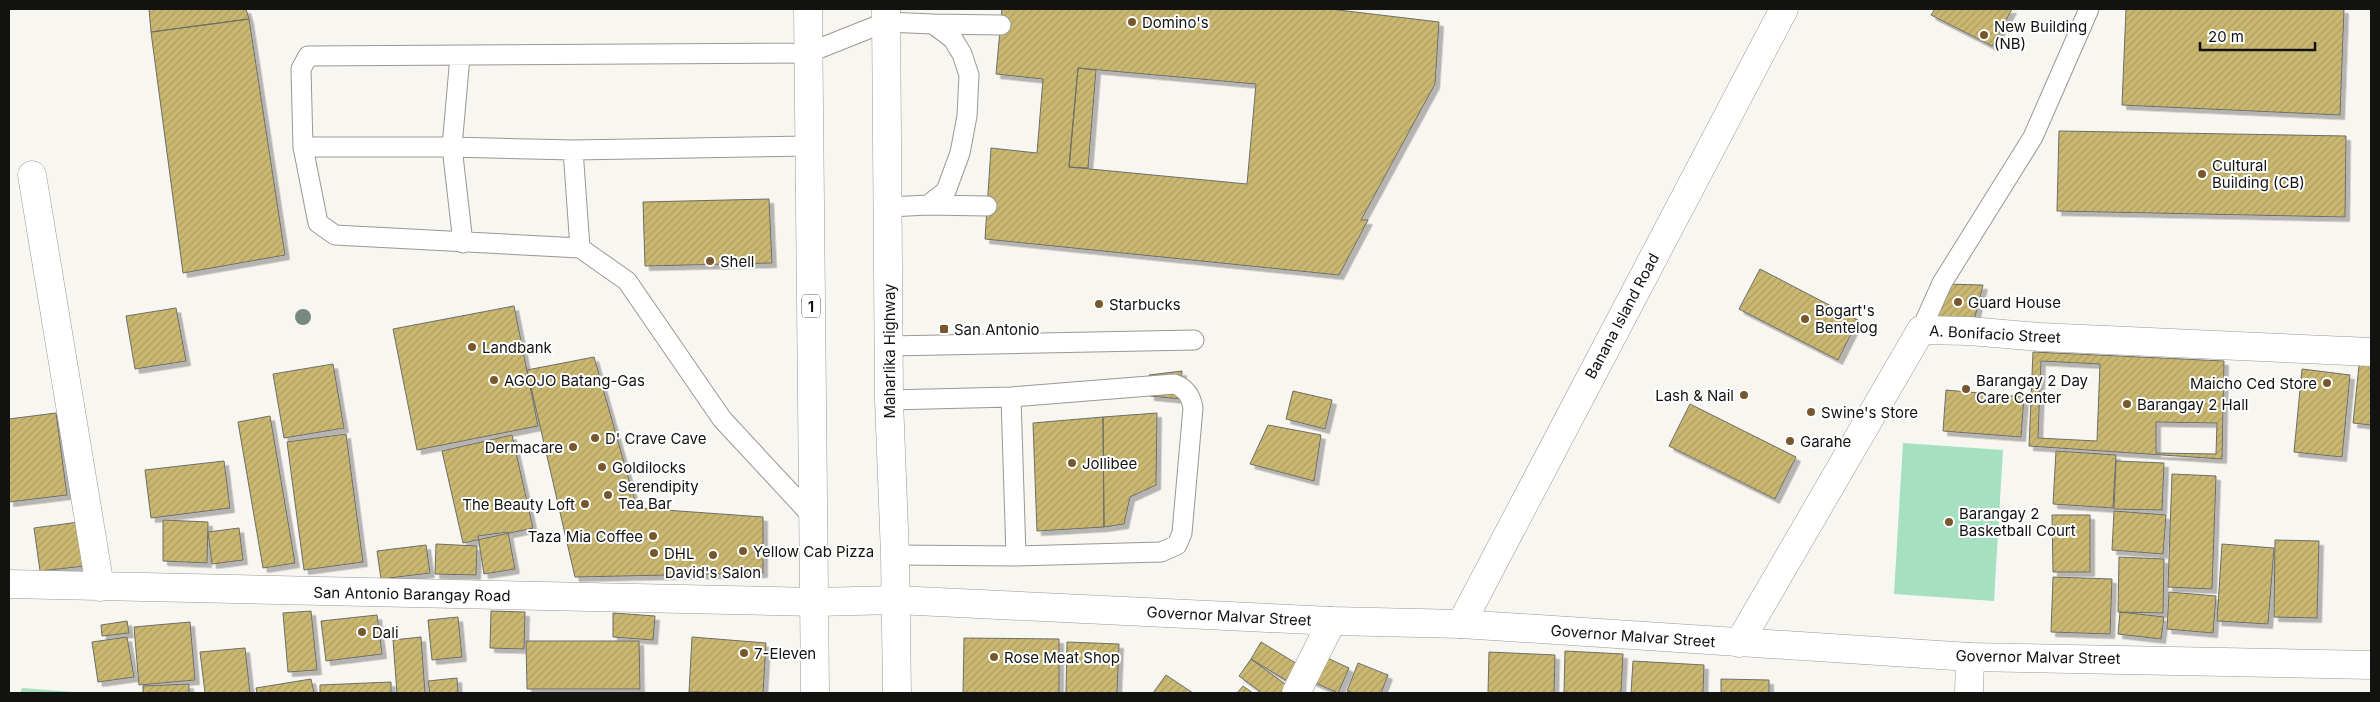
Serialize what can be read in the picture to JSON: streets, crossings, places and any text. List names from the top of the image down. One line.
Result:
{"streets":{"main road":["1","Banana Island Road","A. Bonifacio Street","Maharlika Highway","San Antonio Barangay Road","Governor Malvar Street"]},"crossings":[["1","San Antonio Barangay Road"],["Banana Island Road","Governor Malvar Street"],["A. Bonifacio Street","Governor Malvar Street"],["Maharlika Highway","San Antonio Barangay Road"],["Maharlika Highway","Governor Malvar Street"],["San Antonio Barangay Road","Governor Malvar Street"]],"places":{"other":["Domino's","New Building (NB)","Cultural Building (CB)","Shell","Guard House","Starbucks","Bogart's Bentelog","Landbank","AGOJO Batang-Gas","Maicho Ced Store","Barangay 2 Day Care Center","Lash & Nail","Barangay 2 Hall","Swine's Store","D' Crave Cave","Garahe","Dermacare","Jollibee","Goldilocks","Serendipity Tea Bar","The Beauty Loft","Barangay 2 Basketball Court","Taza Mia Coffee","Yellow Cab Pizza","DHL","David's Salon","Dali","7-Eleven","Rose Meat Shop"],"transit":["San Antonio"]},"scale_bar":"20 m"}
